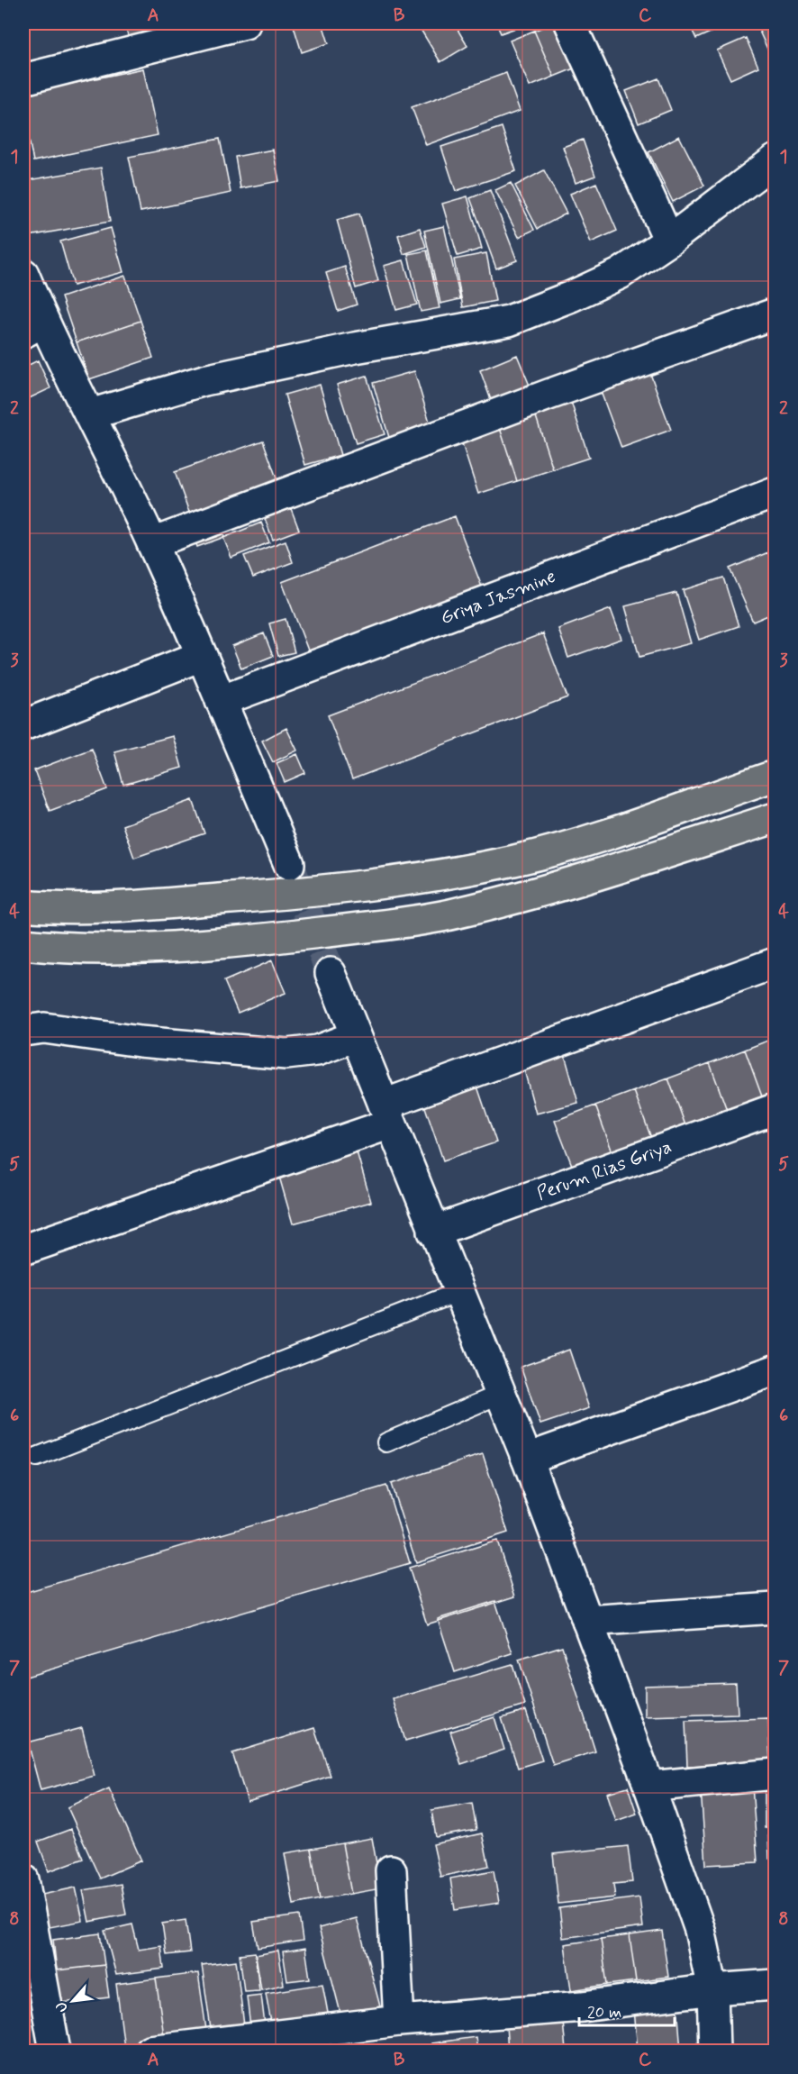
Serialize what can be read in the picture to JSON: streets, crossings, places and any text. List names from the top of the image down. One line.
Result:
{"streets":{"street":["Griya Jasmine","Perum Rias Griya"]},"scale_bar":"20 m","north":"bottom left","grid":{"columns":["A","B","C"],"rows":["1","2","3","4","5","6","7","8"]}}
